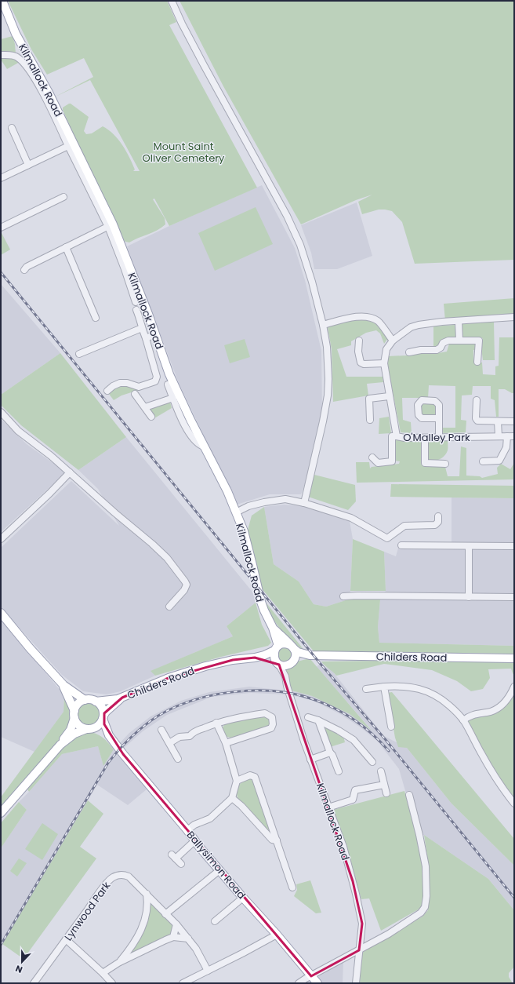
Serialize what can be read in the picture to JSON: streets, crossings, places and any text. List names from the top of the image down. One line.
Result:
{"streets":{"main road":["Kilmallock Road","Childers Road","Ballysimon Road"],"street":["O'Malley Park","Lynwood Park"]},"crossings":[["Kilmallock Road","Childers Road"],["Childers Road","Ballysimon Road"]],"parks":["Mount Saint Oliver Cemetery"],"north":"bottom"}
